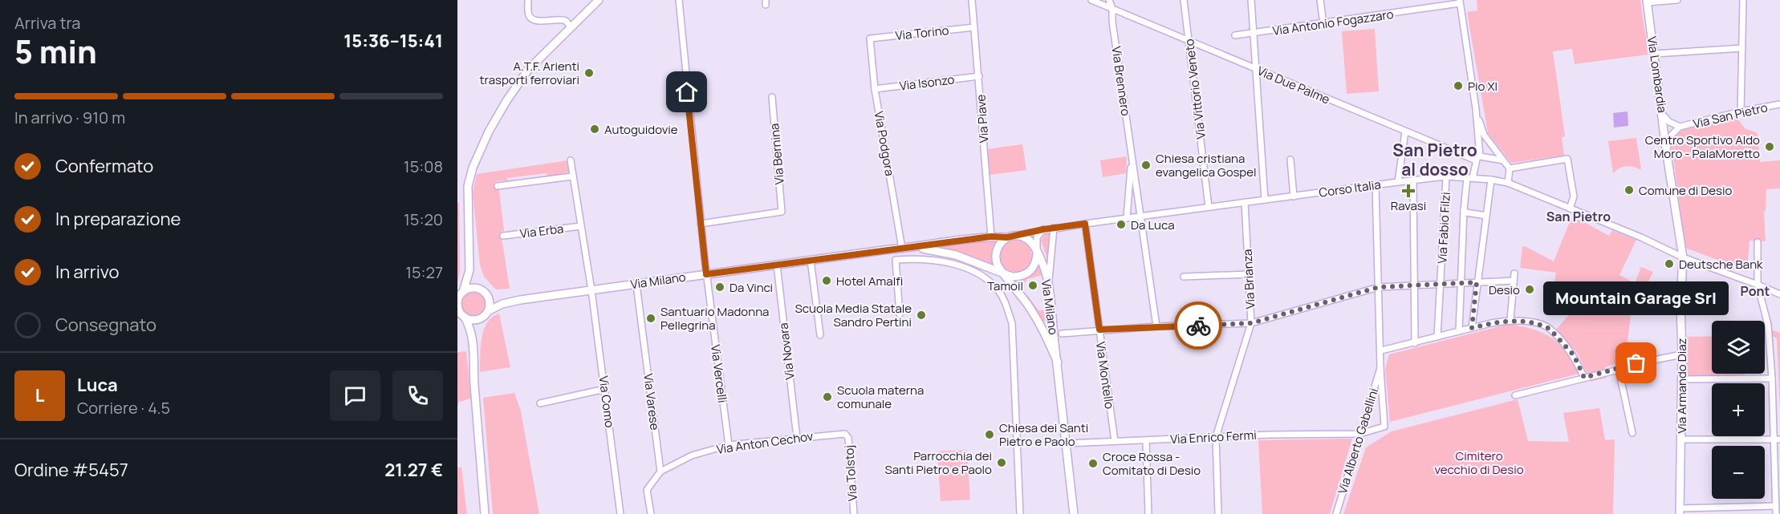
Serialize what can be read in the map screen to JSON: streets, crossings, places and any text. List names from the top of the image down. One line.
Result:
{"streets":{"main road":["Via Lombardia","Via Milano","Via Armando Diaz"],"street":["Via Antonio Fogazzaro","Via Torino","Via Brennero","Via Isonzo","Via Due Palme","Via Vittorio Veneto","Via San Pietro","Via Piave","Via Podgora","Via Bernina","Corso Italia","Via Fabio Filzi","Via Erba","Via Brianza","Via Novara","Via Vercelli","Via Montello","Via Como","Via Varese","Via Enrico Fermi","Via Alberto Gabellini","Via Anton Cechov","Via Tolstoj"]},"crossings":[["Via Torino","Via Piave"],["Via Torino","Via Podgora"],["Via Lombardia","Via San Pietro"],["Via Lombardia","Corso Italia"],["Via Lombardia","Via Armando Diaz"],["Via Brennero","Via Due Palme"],["Via Brennero","Corso Italia"],["Via Isonzo","Via Piave"],["Via Isonzo","Via Podgora"],["Via Due Palme","Via Vittorio Veneto"],["Via Vittorio Veneto","Corso Italia"],["Via Piave","Via Milano"],["Via Podgora","Via Milano"],["Via Bernina","Via Vercelli"],["Corso Italia","Via Fabio Filzi"],["Corso Italia","Via Brianza"],["Corso Italia","Via Milano"],["Corso Italia","Via Montello"],["Corso Italia","Via Armando Diaz"],["Corso Italia","Via Alberto Gabellini"],["Via Erba","Via Como"],["Via Brianza","Via Enrico Fermi"],["Via Milano","Via Novara"],["Via Milano","Via Vercelli"],["Via Milano","Via Como"],["Via Milano","Via Varese"],["Via Milano","Via Enrico Fermi"],["Via Novara","Via Anton Cechov"],["Via Vercelli","Via Anton Cechov"],["Via Montello","Via Enrico Fermi"],["Via Varese","Via Anton Cechov"],["Via Enrico Fermi","Via Alberto Gabellini"],["Via Anton Cechov","Via Tolstoj"]],"districts":["San Pietro al dosso","San Pietro","Pont"],"parks":["Cimitero vecchio di Desio"],"places":{"other":["A.T.F. Arienti trasporti ferroviari","Pio XI","Autoguidovie","Centro Sportivo Aldo Moro - PalaMoretto","Chiesa cristiana evangelica Gospel","Comune di Desio","Da Luca","Deutsche Bank","Hotel Amalfi","Tamoil","Da Vinci","Desio","Scuola Media Statale Sandro Pertini","Santuario Madonna Pellegrina","Mountain Garage Srl","Scuola materna comunale","Chiesa dei Santi Pietro e Paolo","Parrocchia dei Santi Pietro e Paolo","Croce Rossa - Comitato di Desio"],"health":["Ravasi"]},"page":{"heading":["5 min","Arriva tra","15:36–15:41"],"panel":["Luca","Corriere · 4.5","Ordine #5457","21.27 €"],"bar":"In arrivo · 910 m","list":[["Confermato","15:08"],["In preparazione","15:20"],["In arrivo","15:27"],"Consegnato"],"bubble":"Mountain Garage Srl","map_buttons":["+","−"],"round":"L"}}
